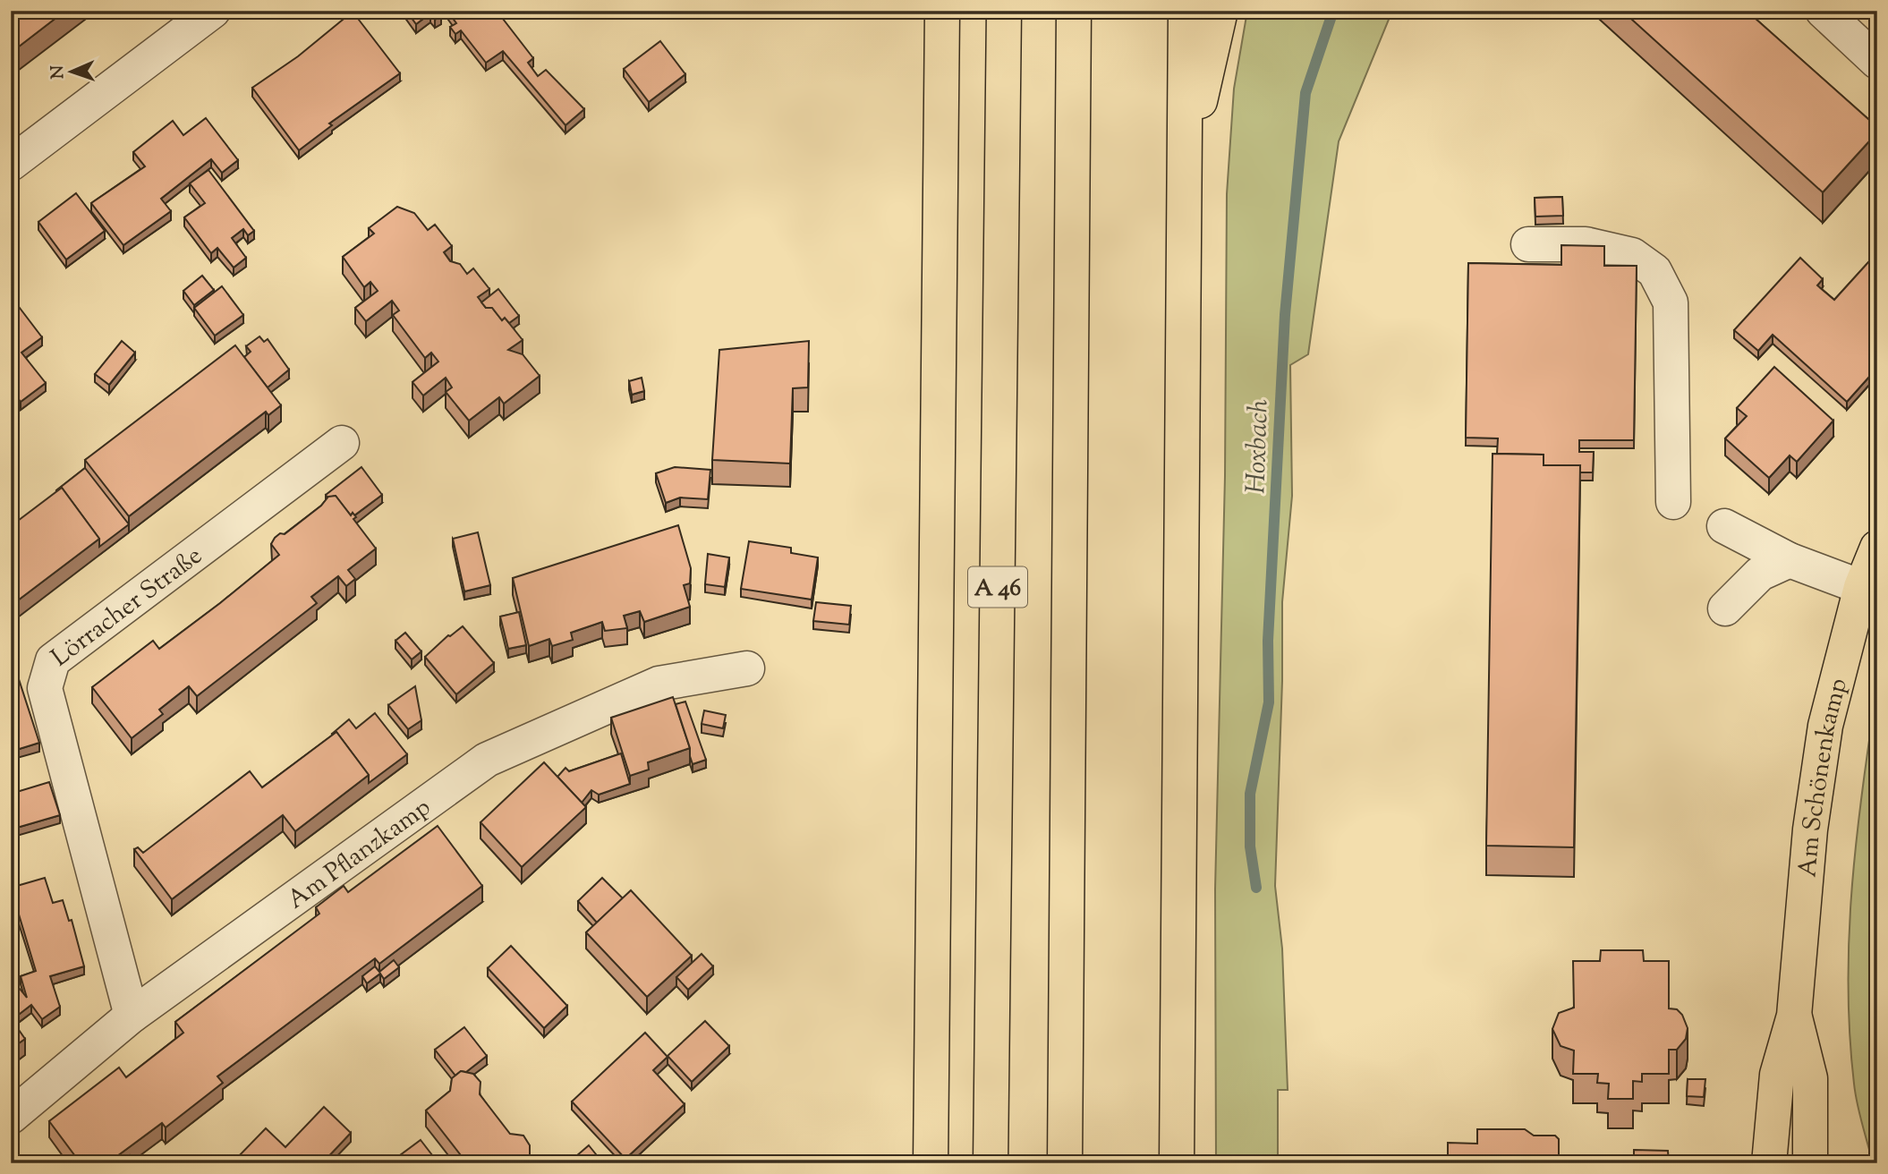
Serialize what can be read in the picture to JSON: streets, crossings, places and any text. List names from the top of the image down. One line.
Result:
{"streets":{"main road":["A 46","Am Schönenkamp"],"street":["Lörracher Straße","Am Pflanzkamp"]},"crossings":[["Lörracher Straße","Am Pflanzkamp"]],"water":["Hoxbach"],"north":"left"}
